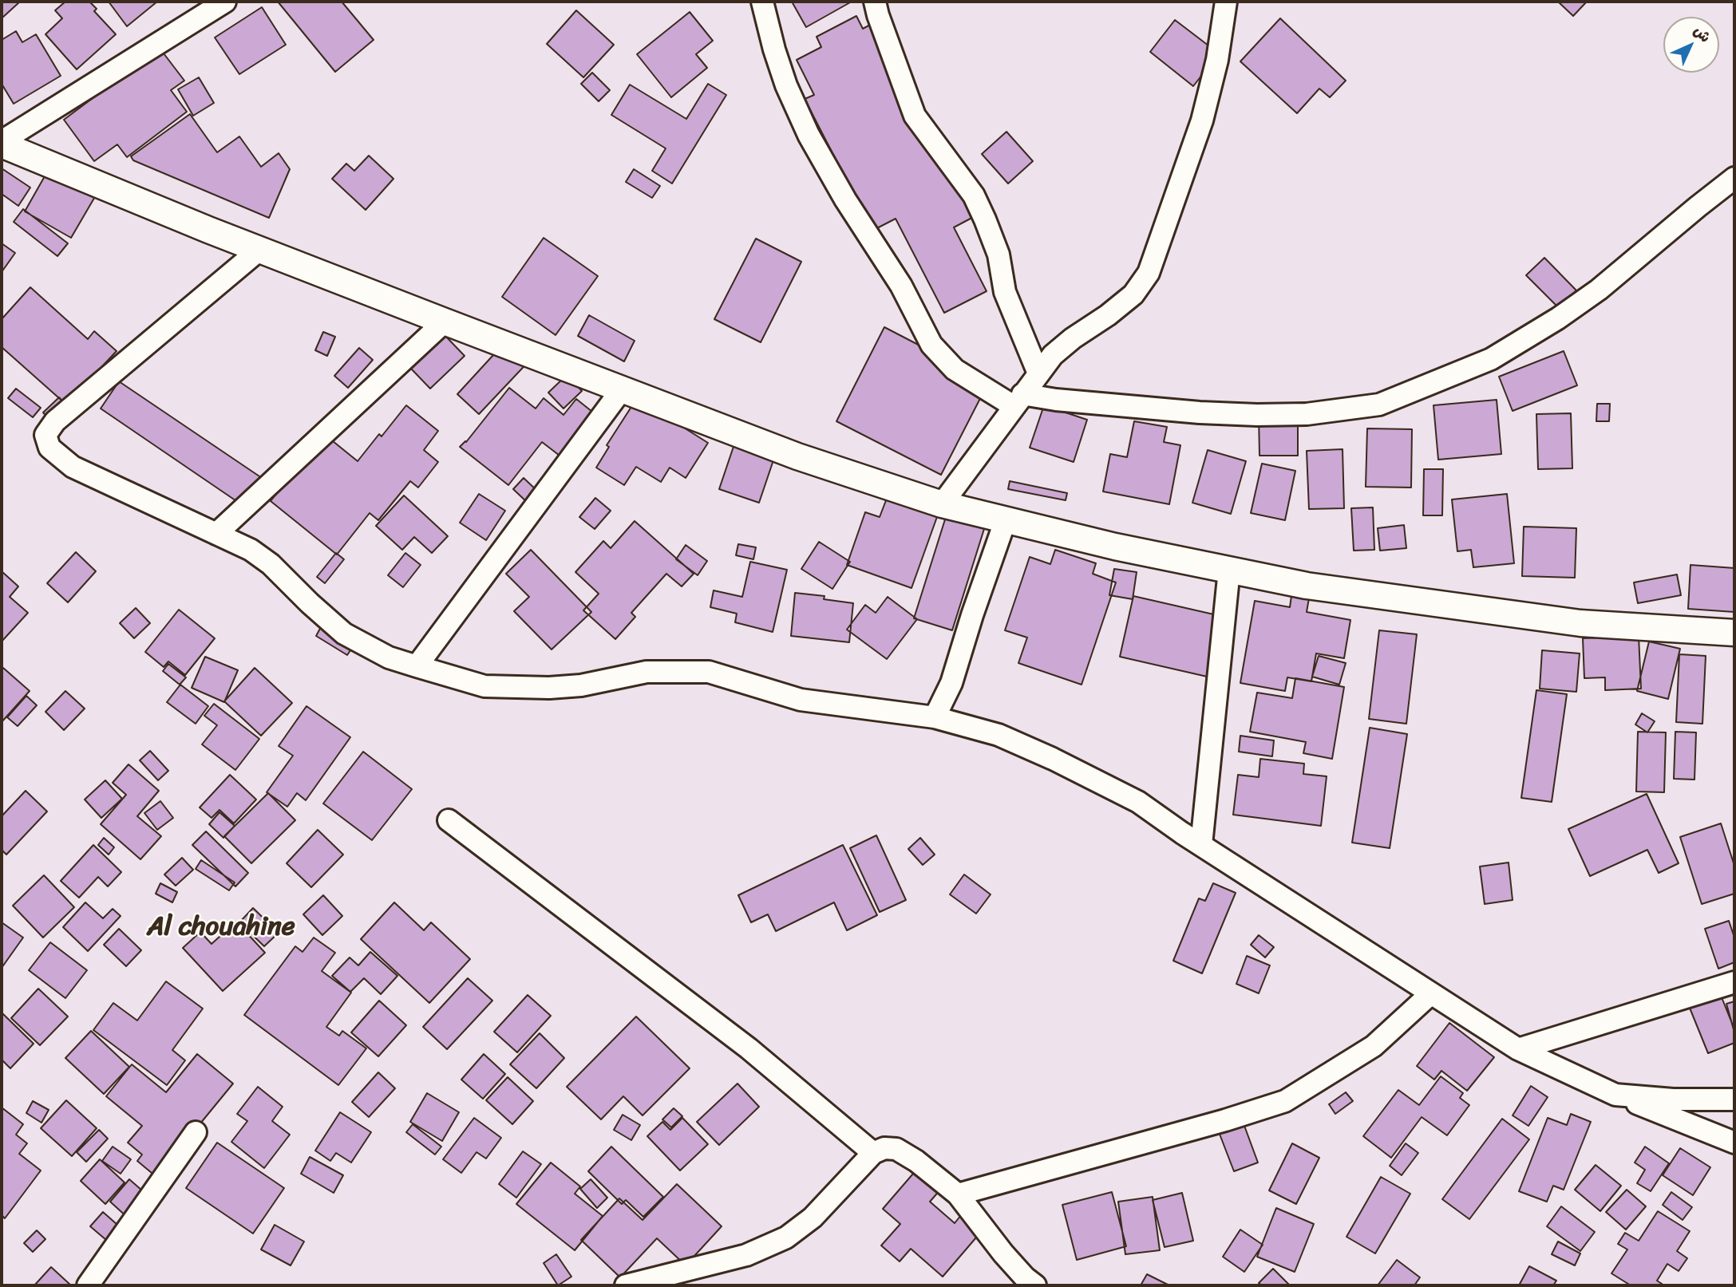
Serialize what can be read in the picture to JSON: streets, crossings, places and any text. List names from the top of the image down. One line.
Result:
{"districts":["Al chouahine"],"north":"top right"}
